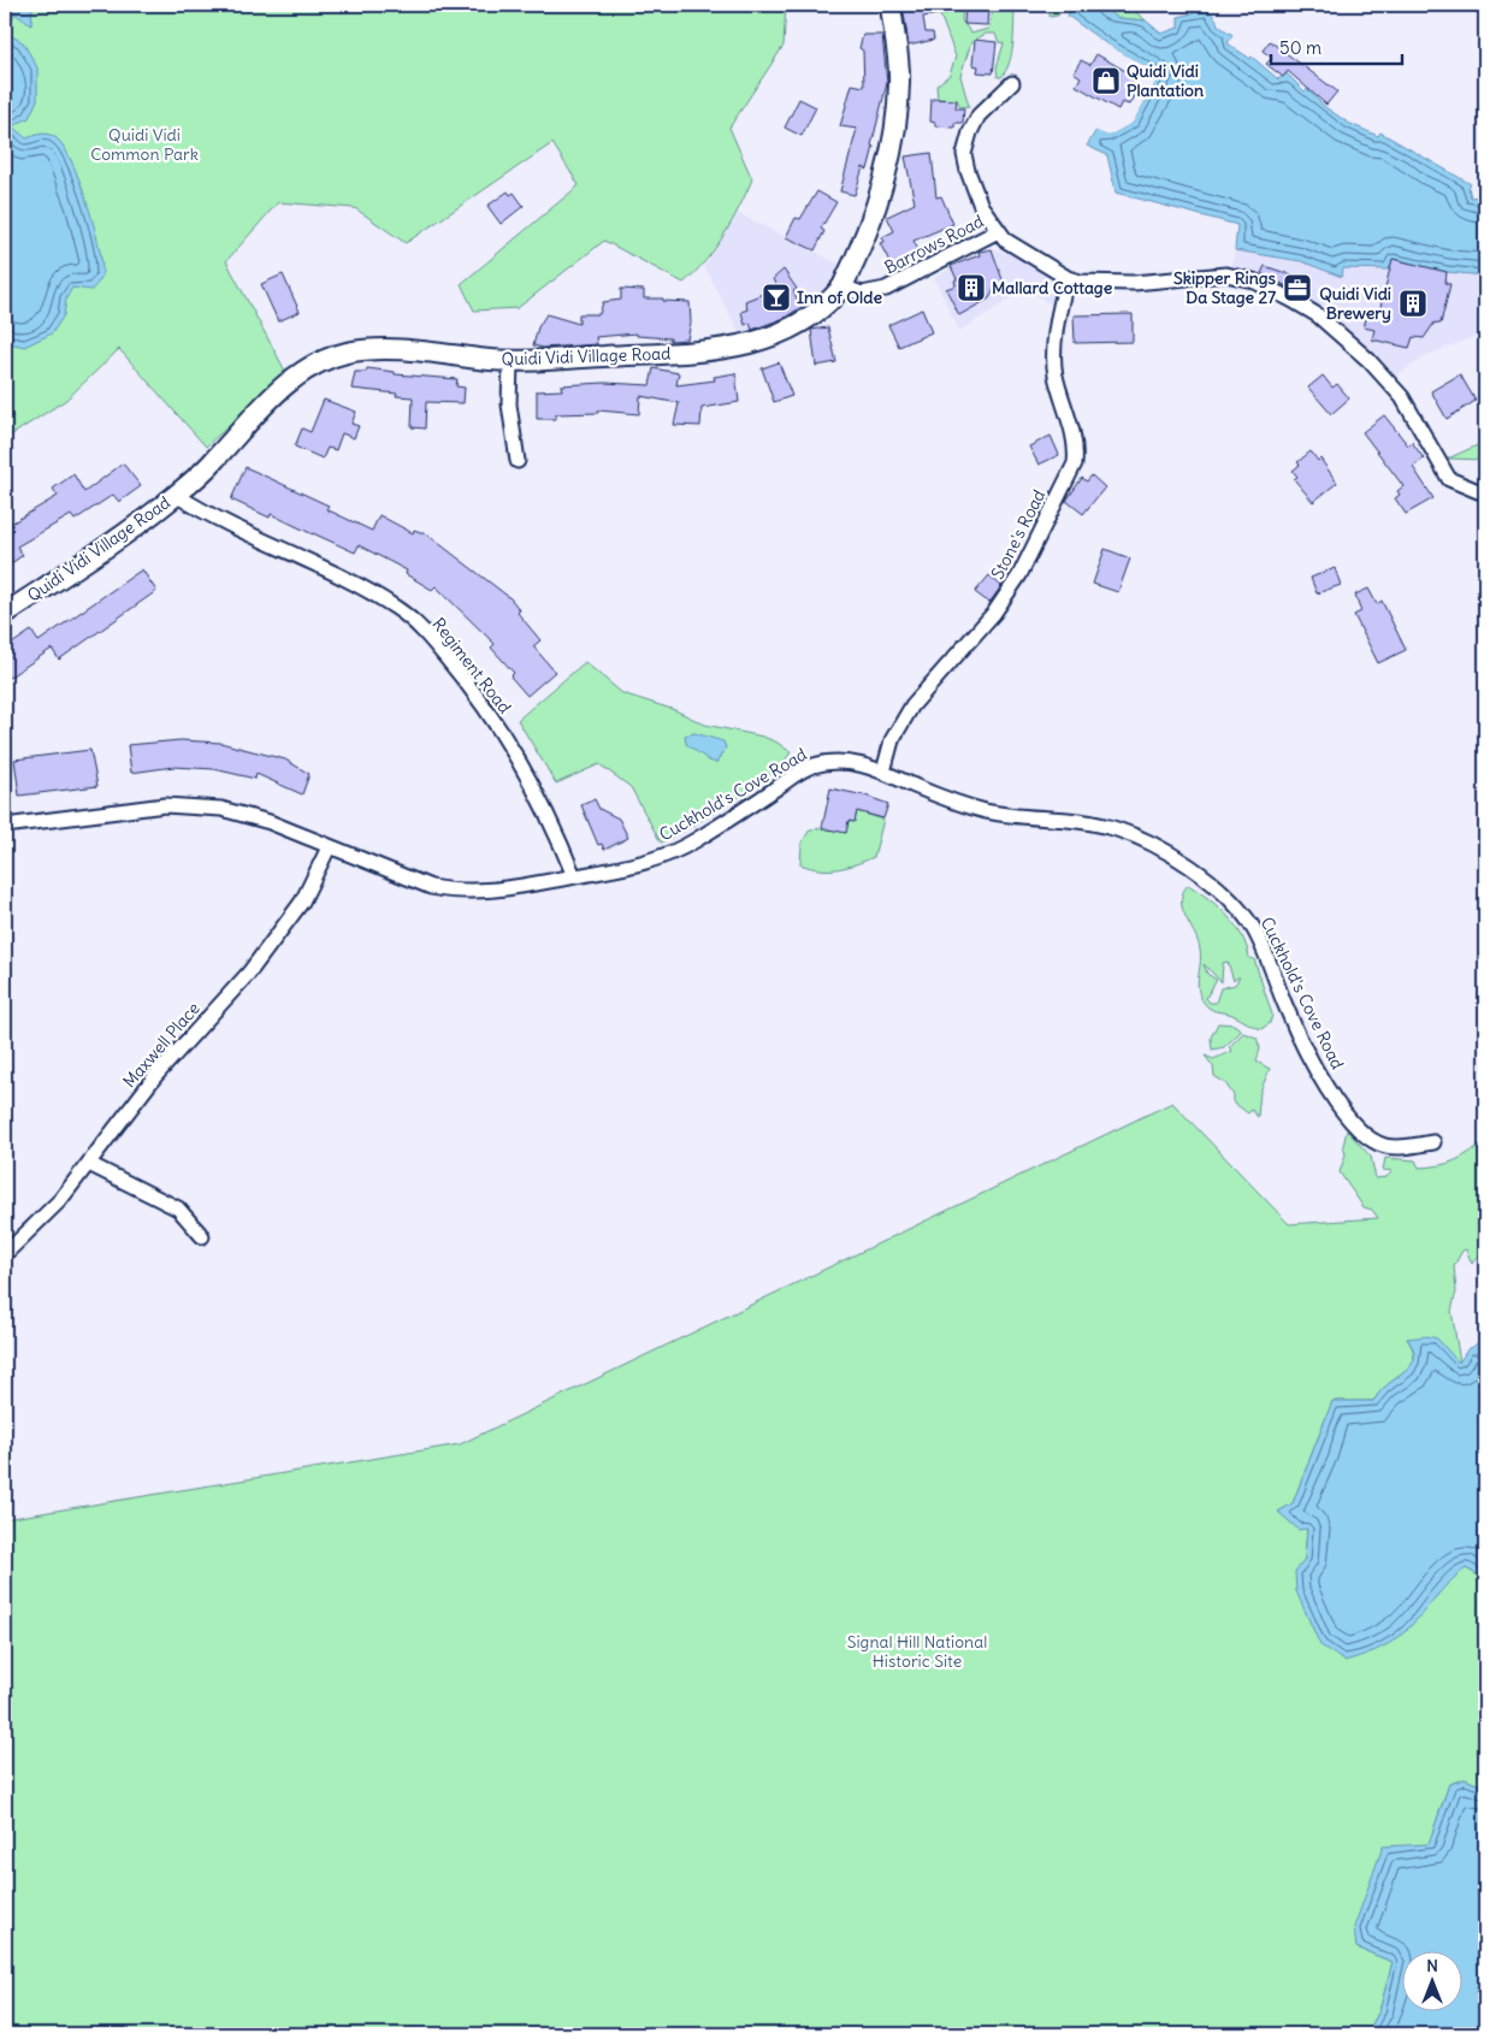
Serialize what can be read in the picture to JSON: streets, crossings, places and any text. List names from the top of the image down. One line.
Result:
{"streets":{"street":["Barrows Road","Quidi Vidi Village Road","Stone's Road","Regiment Road","Cuckhold's Cove Road","Maxwell Place"]},"crossings":[["Barrows Road","Quidi Vidi Village Road"],["Barrows Road","Stone's Road"],["Quidi Vidi Village Road","Regiment Road"],["Stone's Road","Cuckhold's Cove Road"],["Regiment Road","Cuckhold's Cove Road"],["Cuckhold's Cove Road","Maxwell Place"]],"parks":["Quidi Vidi Common Park","Signal Hill National Historic Site"],"places":{"shop":["Quidi Vidi Plantation"],"building":["Mallard Cottage","Quidi Vidi Brewery"],"office":["Skipper Rings Da Stage 27"],"bar":["Inn of Olde"]},"scale_bar":"50 m","north":"top"}
